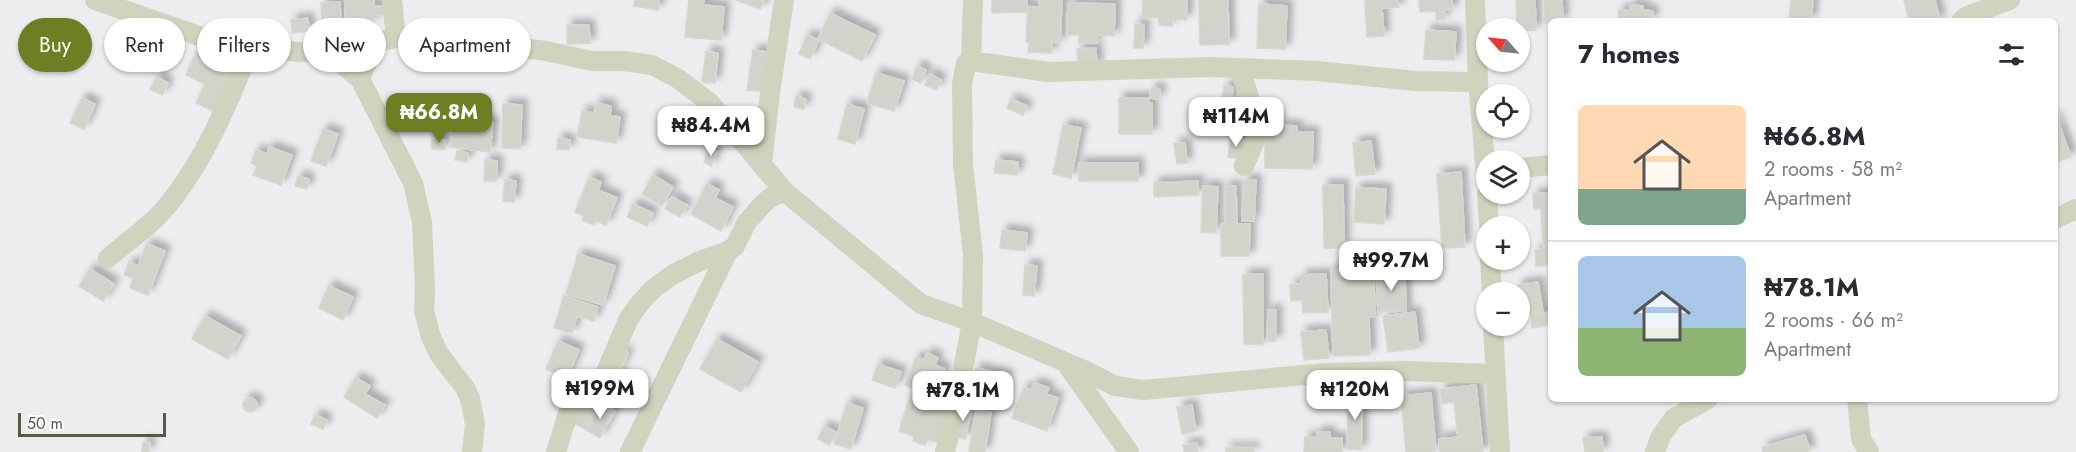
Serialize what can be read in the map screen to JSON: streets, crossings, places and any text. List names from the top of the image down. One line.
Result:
{"scale_bar":"50 m","north":"top left","page":{"map_buttons":["+","−"],"chip":["Buy","Rent","Filters","New","Apartment"],"heading":"7 homes","list":[{"name":"₦66.8M","note":"2 rooms · 58 m² · Apartment"},{"name":"₦78.1M","note":"2 rooms · 66 m² · Apartment"}],"price":["₦66.8M","₦114M","₦84.4M","₦99.7M","₦199M","₦120M","₦78.1M"],"scale":"50 m"}}
